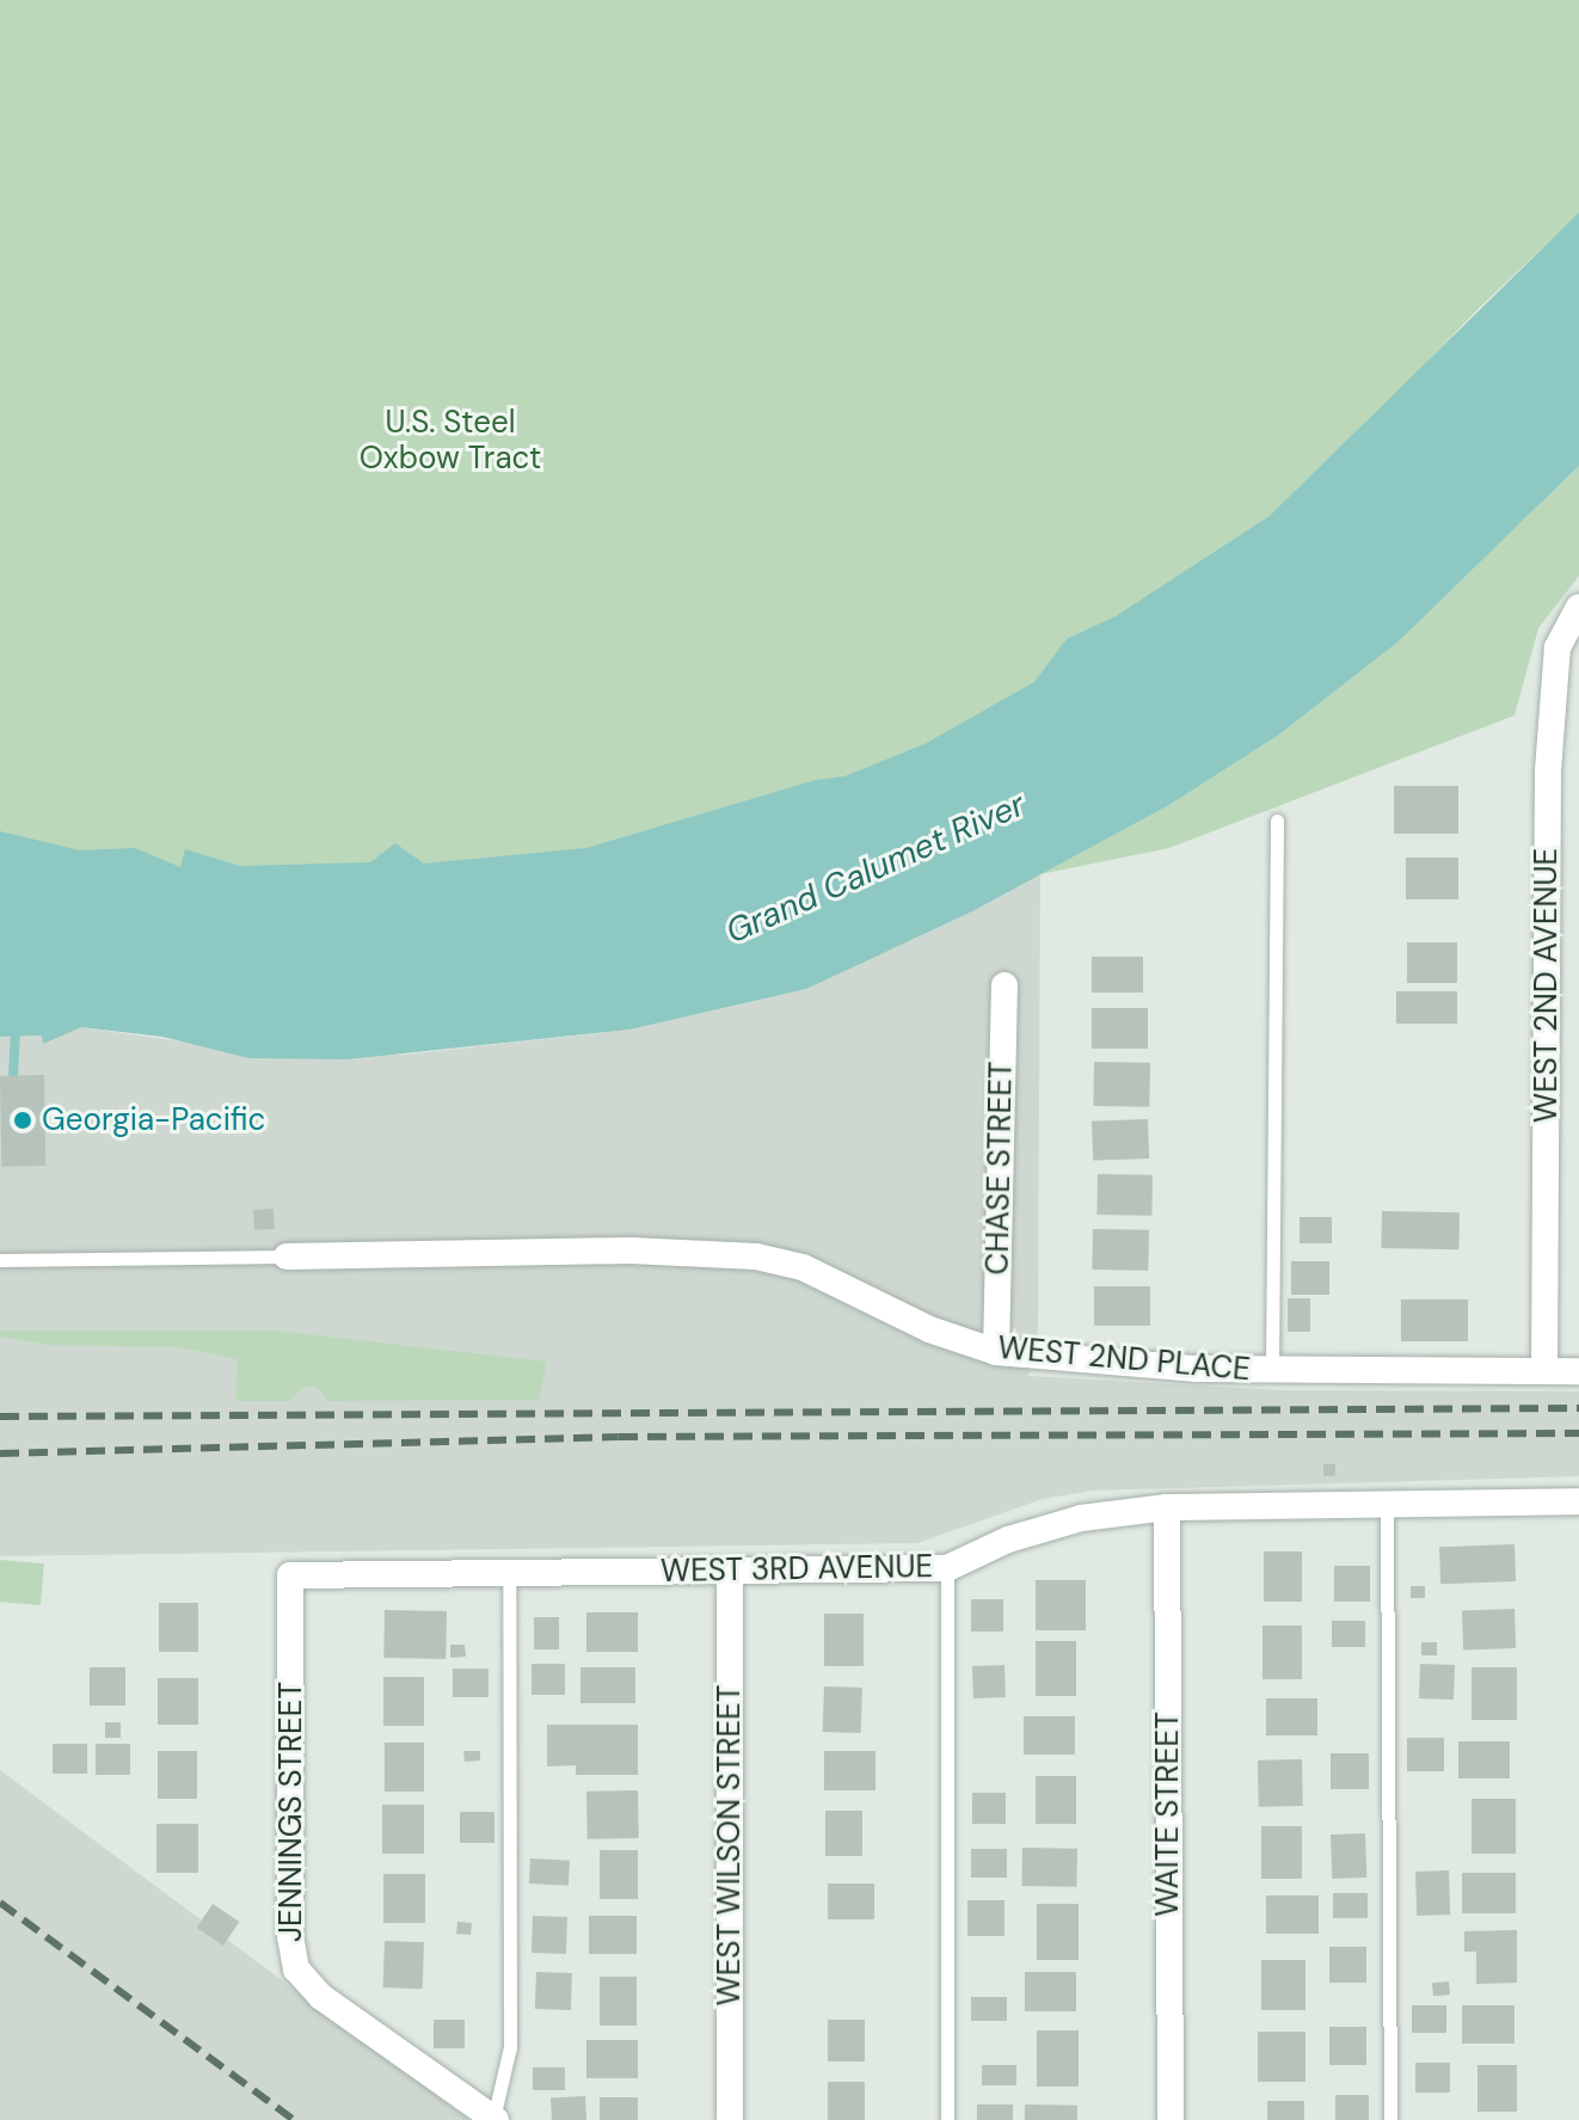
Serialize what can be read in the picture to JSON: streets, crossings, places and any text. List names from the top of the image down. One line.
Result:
{"streets":{"street":["WEST 2ND AVENUE","CHASE STREET","WEST 2ND PLACE","WEST 3RD AVENUE","JENNINGS STREET","WAITE STREET","WEST WILSON STREET"]},"crossings":[["WEST 2ND AVENUE","WEST 2ND PLACE"],["CHASE STREET","WEST 2ND PLACE"],["WEST 3RD AVENUE","JENNINGS STREET"],["WEST 3RD AVENUE","WAITE STREET"],["WEST 3RD AVENUE","WEST WILSON STREET"]],"water":["Grand Calumet River"],"parks":["U.S. Steel Oxbow Tract"],"places":["Georgia-Pacific"]}
